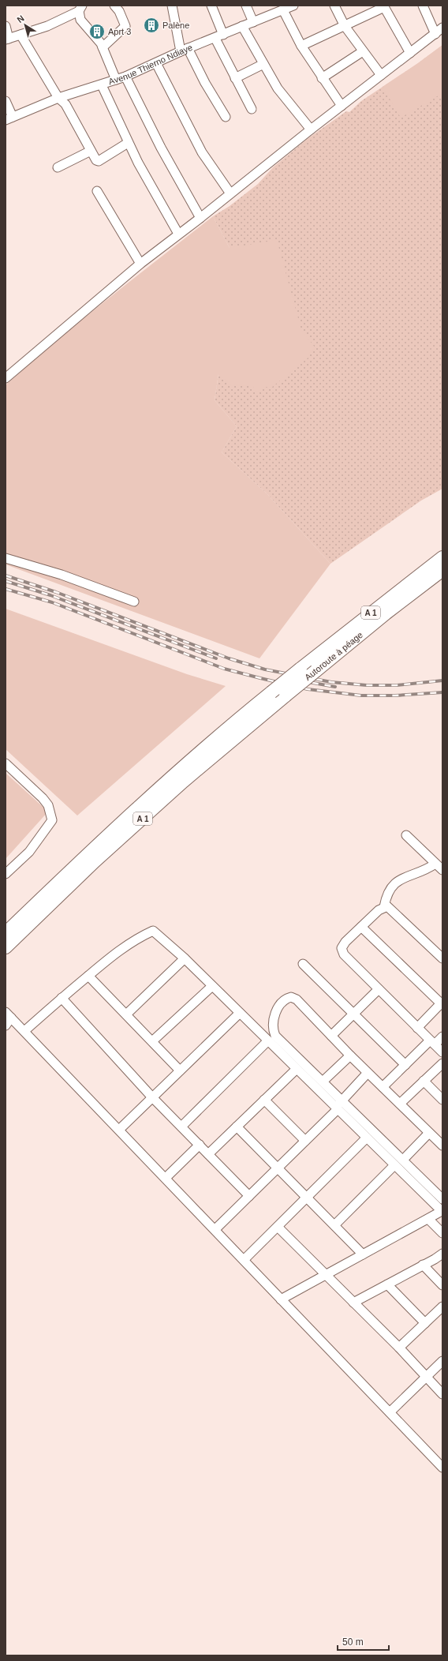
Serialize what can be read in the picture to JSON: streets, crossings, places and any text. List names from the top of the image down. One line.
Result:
{"streets":{"highway":["A 1","Autoroute à péage"],"street":["Avenue Thierno Ndiaye"]},"places":{"building":["Palène","Aprt 3"]},"scale_bar":"50 m","north":"top left"}
